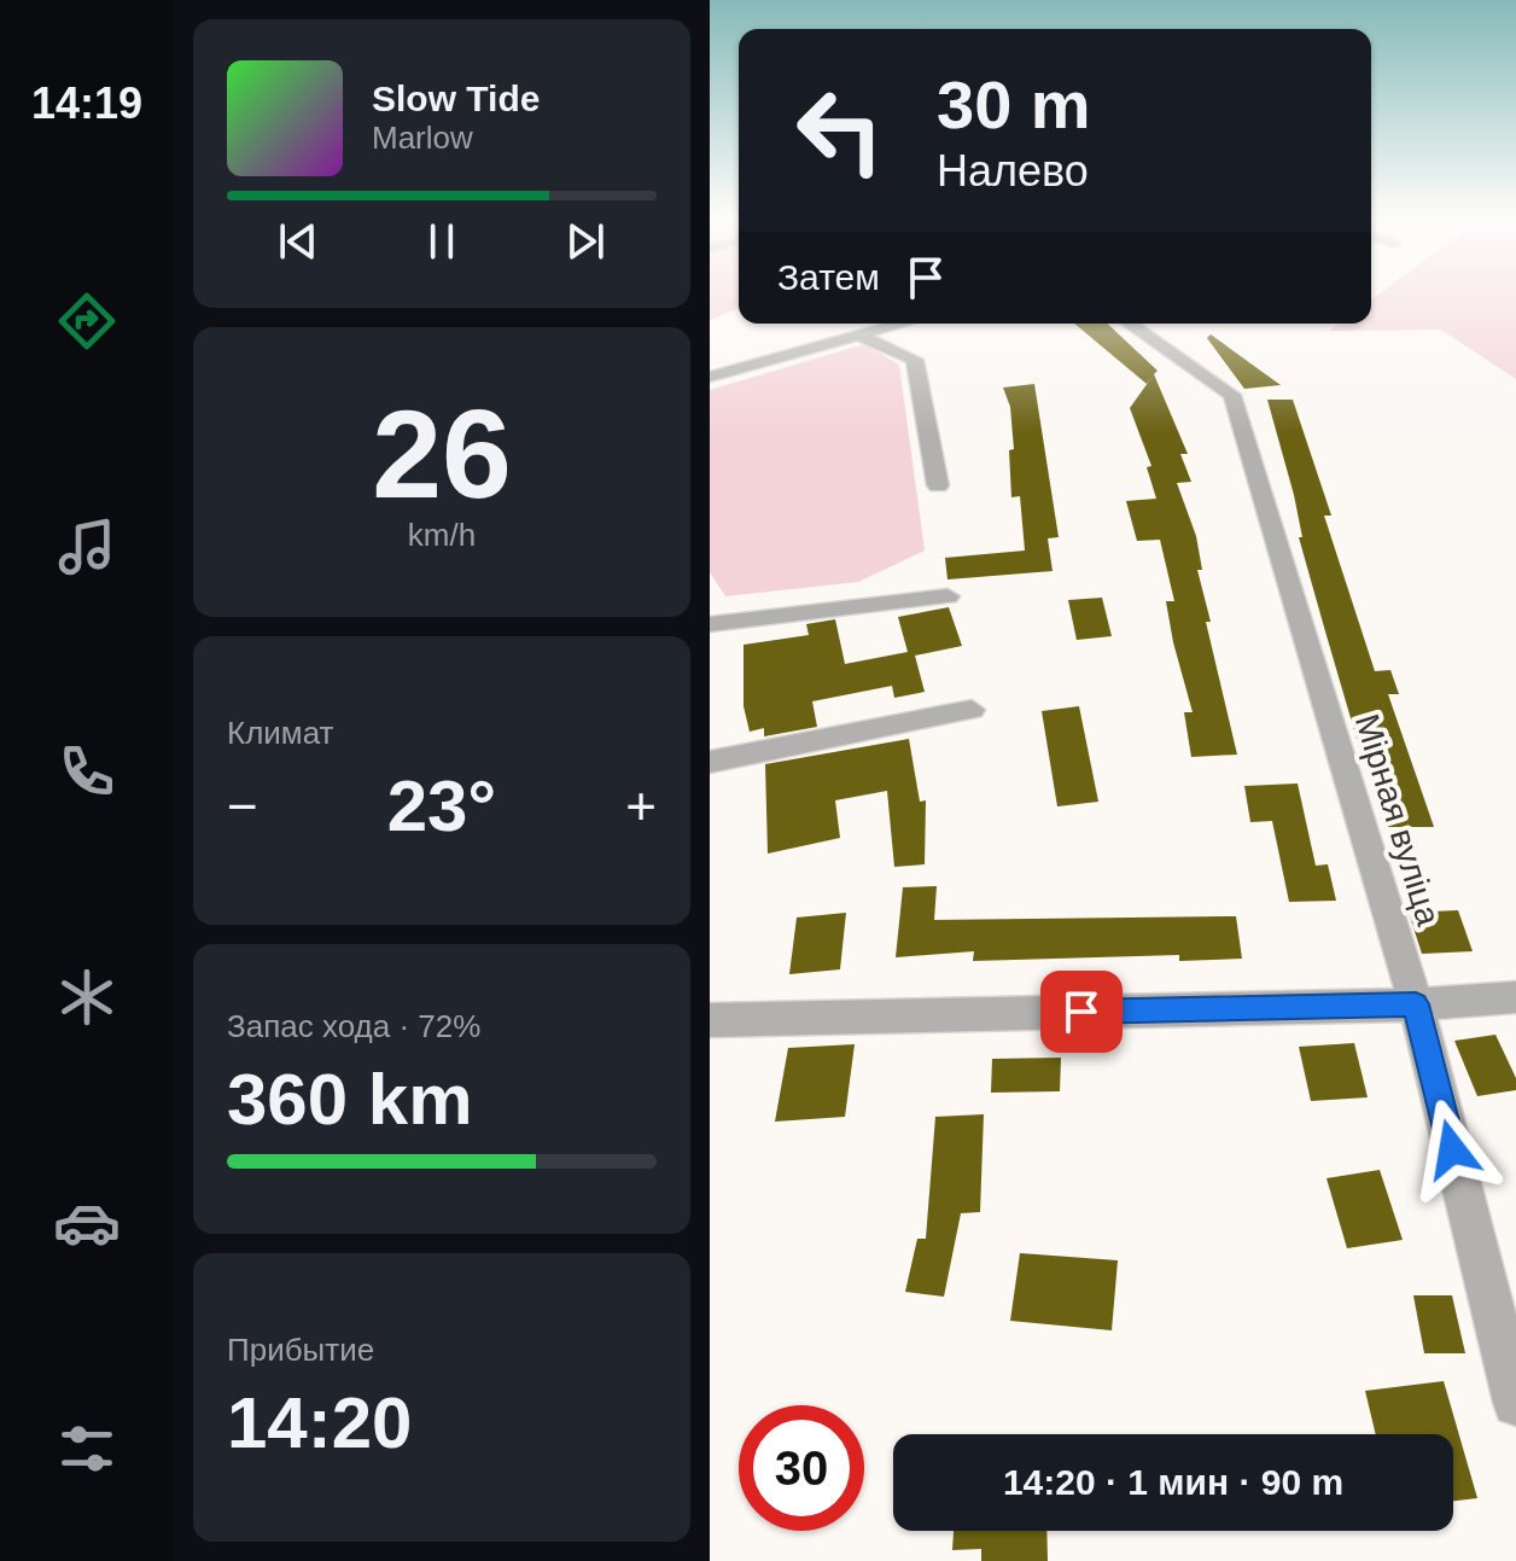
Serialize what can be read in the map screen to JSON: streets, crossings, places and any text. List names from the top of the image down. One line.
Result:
{"streets":{"street":["Мірная вуліца"]},"page":{"tabs":"14:19","turn":["30 m","Налево"],"song":["Slow Tide","Marlow"],"then":"Затем","tile":[["26","km/h"],"Климат",["Запас хода · 72%","360 km"],["Прибытие","14:20"]],"heat":["−","23°","+"],"limit":"30","trip":"14:20 · 1 мин · 90 m"}}
